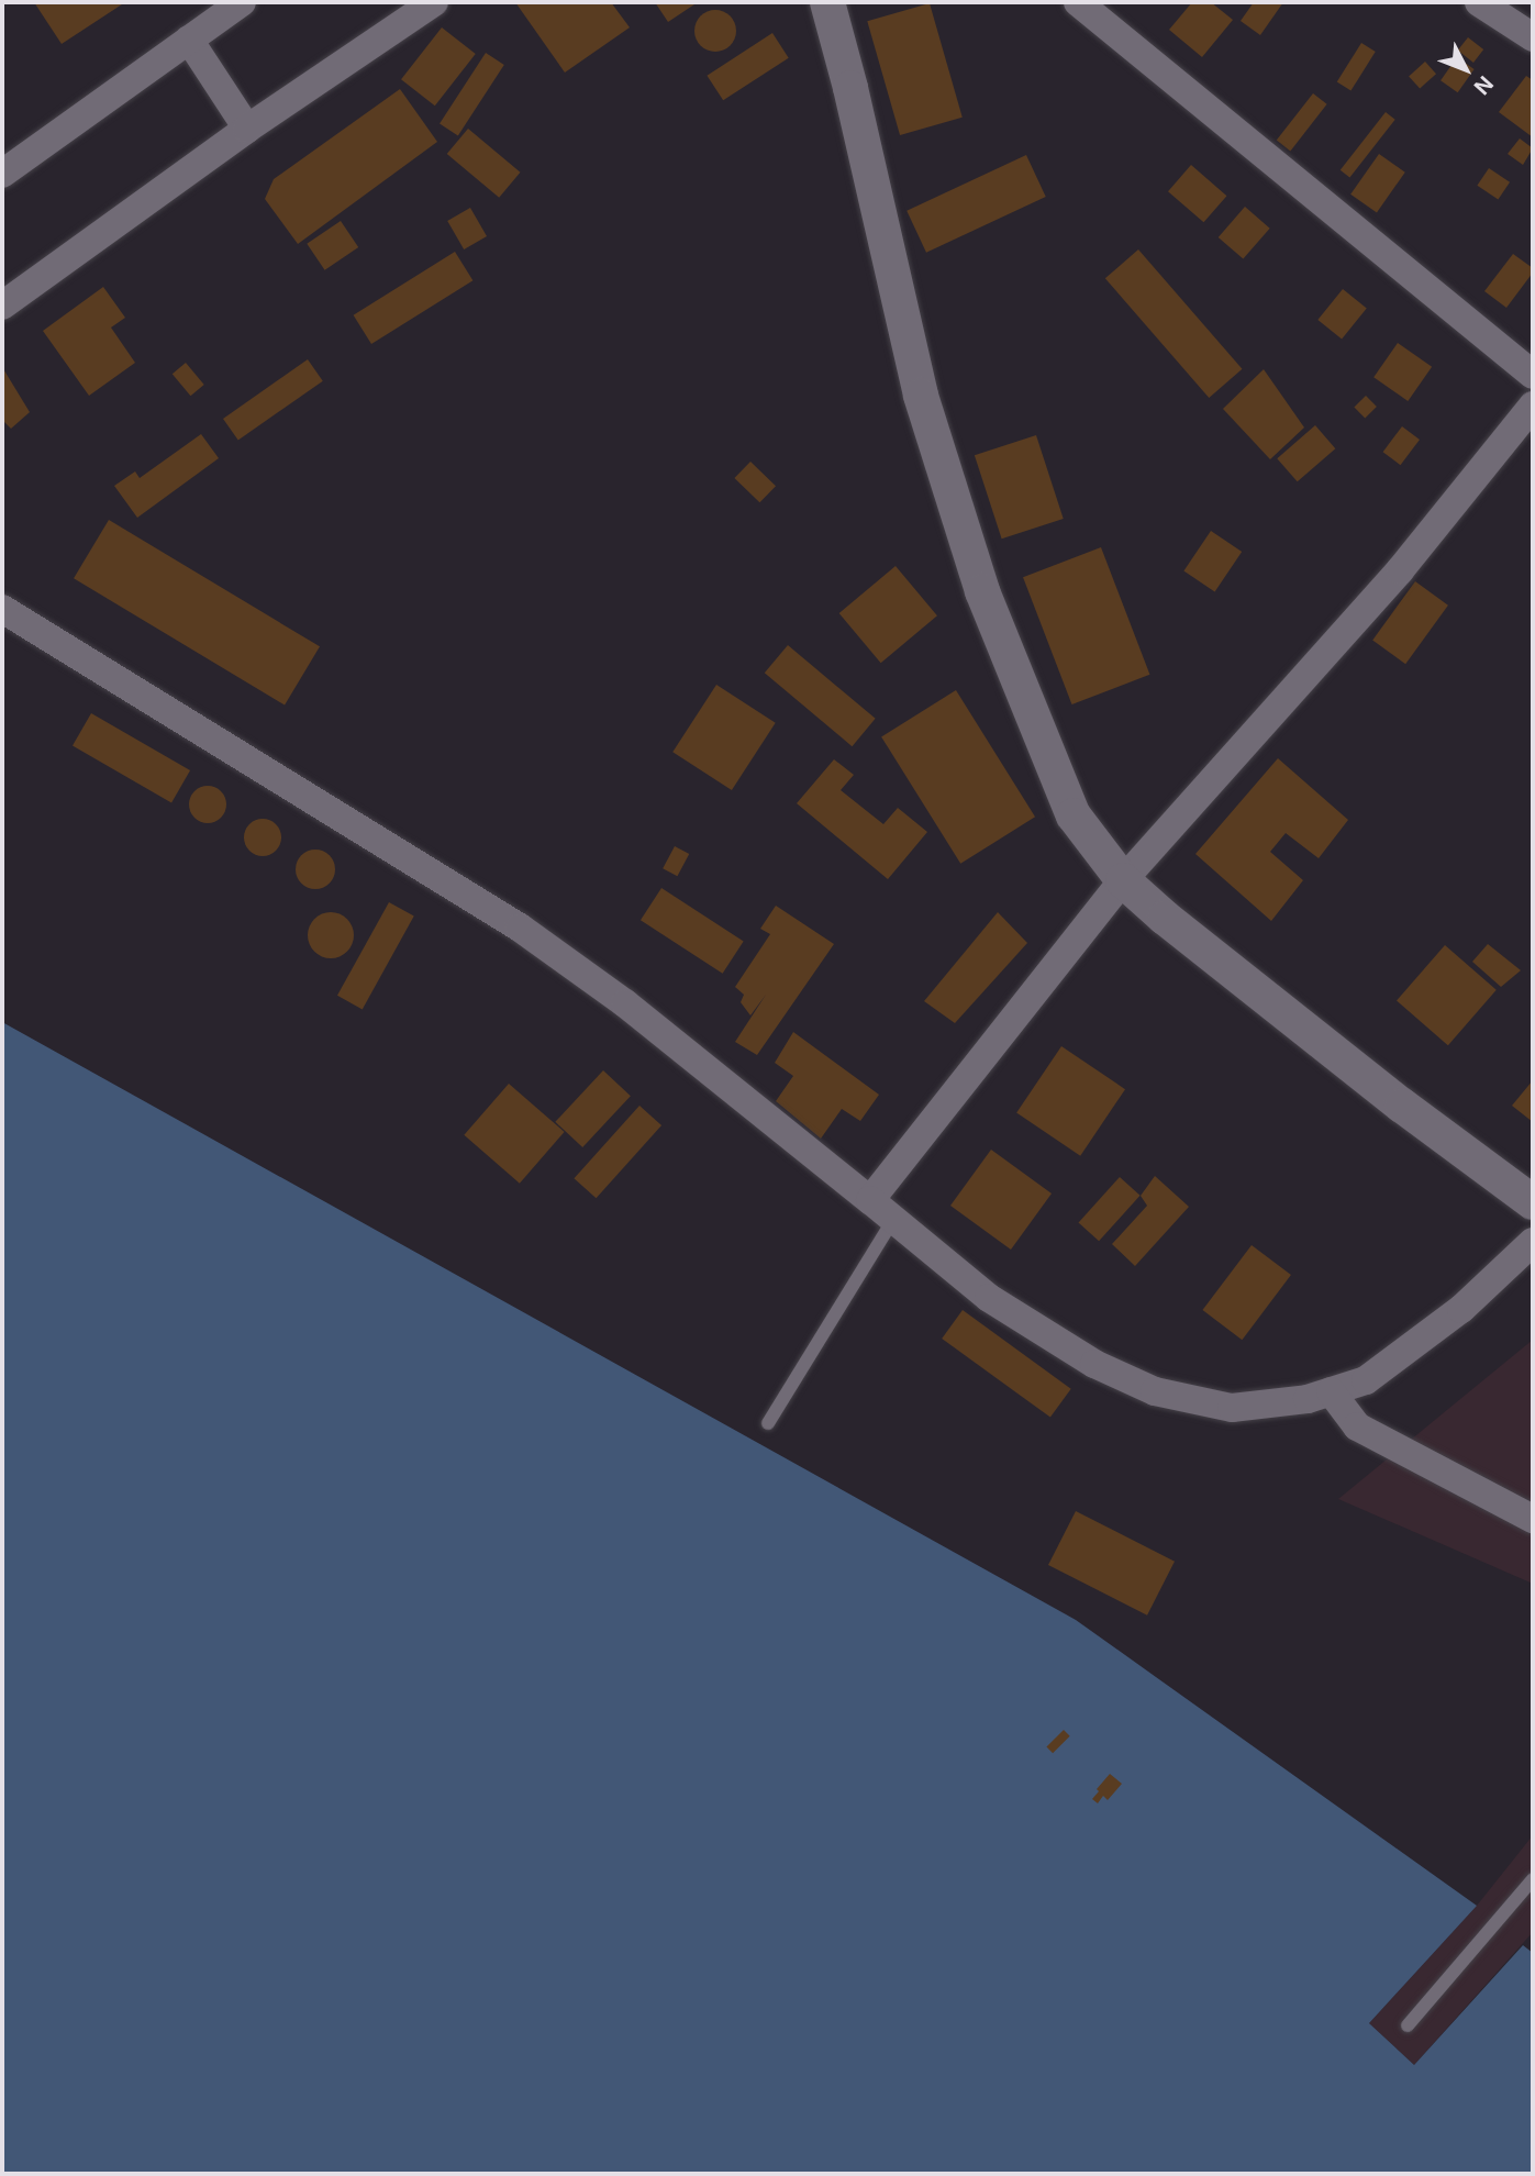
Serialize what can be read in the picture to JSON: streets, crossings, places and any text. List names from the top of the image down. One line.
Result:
{"north":"bottom right"}
